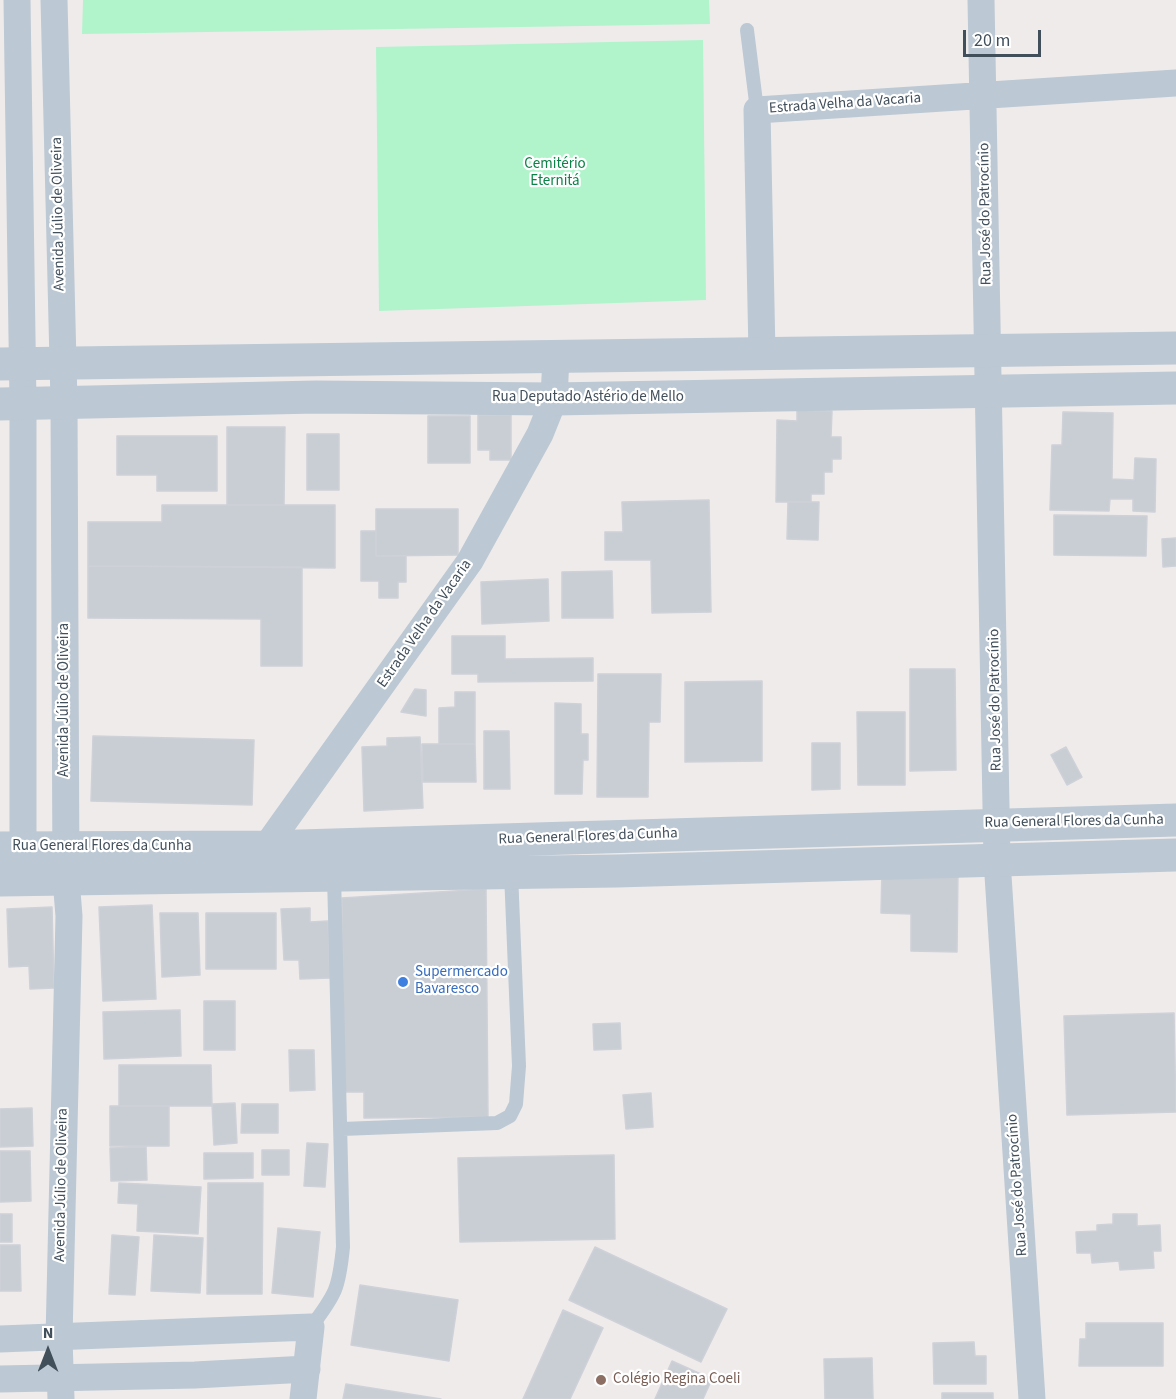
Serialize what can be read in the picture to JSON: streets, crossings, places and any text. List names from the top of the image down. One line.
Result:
{"streets":{"street":["Estrada Velha da Vacaria","Avenida Júlio de Oliveira","Rua José do Patrocínio","Rua Deputado Astério de Mello","Rua General Flores da Cunha"]},"crossings":[["Estrada Velha da Vacaria","Rua José do Patrocínio"],["Estrada Velha da Vacaria","Rua Deputado Astério de Mello"],["Estrada Velha da Vacaria","Rua General Flores da Cunha"],["Avenida Júlio de Oliveira","Rua Deputado Astério de Mello"],["Avenida Júlio de Oliveira","Rua General Flores da Cunha"],["Rua José do Patrocínio","Rua Deputado Astério de Mello"],["Rua José do Patrocínio","Rua General Flores da Cunha"]],"parks":["Cemitério Eternitá"],"places":["Supermercado Bavaresco","Colégio Regina Coeli"],"scale_bar":"20 m","north":"top"}
